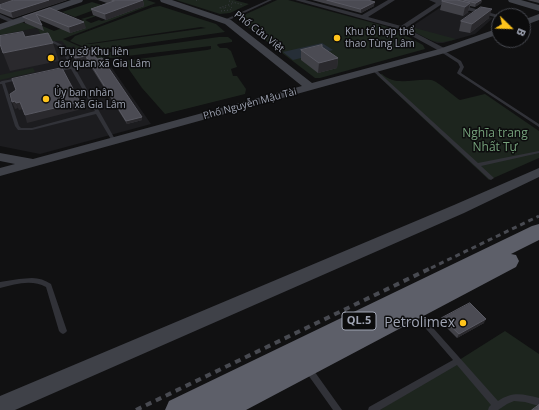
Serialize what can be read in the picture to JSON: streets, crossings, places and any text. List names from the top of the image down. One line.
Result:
{"streets":{"highway":["QL.5"],"street":["Phố Cửu Việt","Phố Nguyễn Mậu Tài"]},"crossings":[["Phố Cửu Việt","Phố Nguyễn Mậu Tài"]],"parks":["Nghĩa trang Nhất Tự"],"places":["Khu tổ hợp thể thao Tùng Lâm","Trụ sở Khu liên cơ quan xã Gia Lâm","Ủy ban nhân dân xã Gia Lâm","Petrolimex"],"north":"bottom right"}
